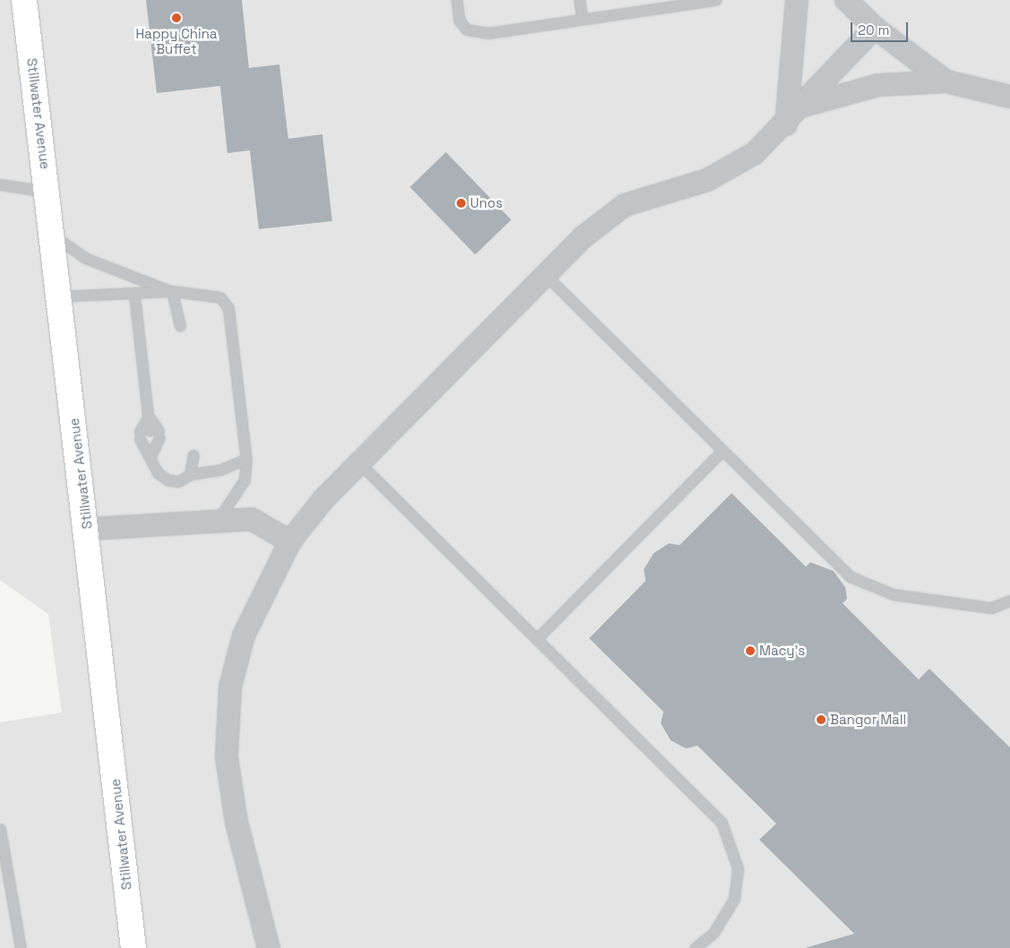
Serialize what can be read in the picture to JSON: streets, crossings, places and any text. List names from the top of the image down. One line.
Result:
{"streets":{"main road":["Stillwater Avenue"]},"places":["Happy China Buffet","Unos","Macy's","Bangor Mall"],"scale_bar":"20 m"}
